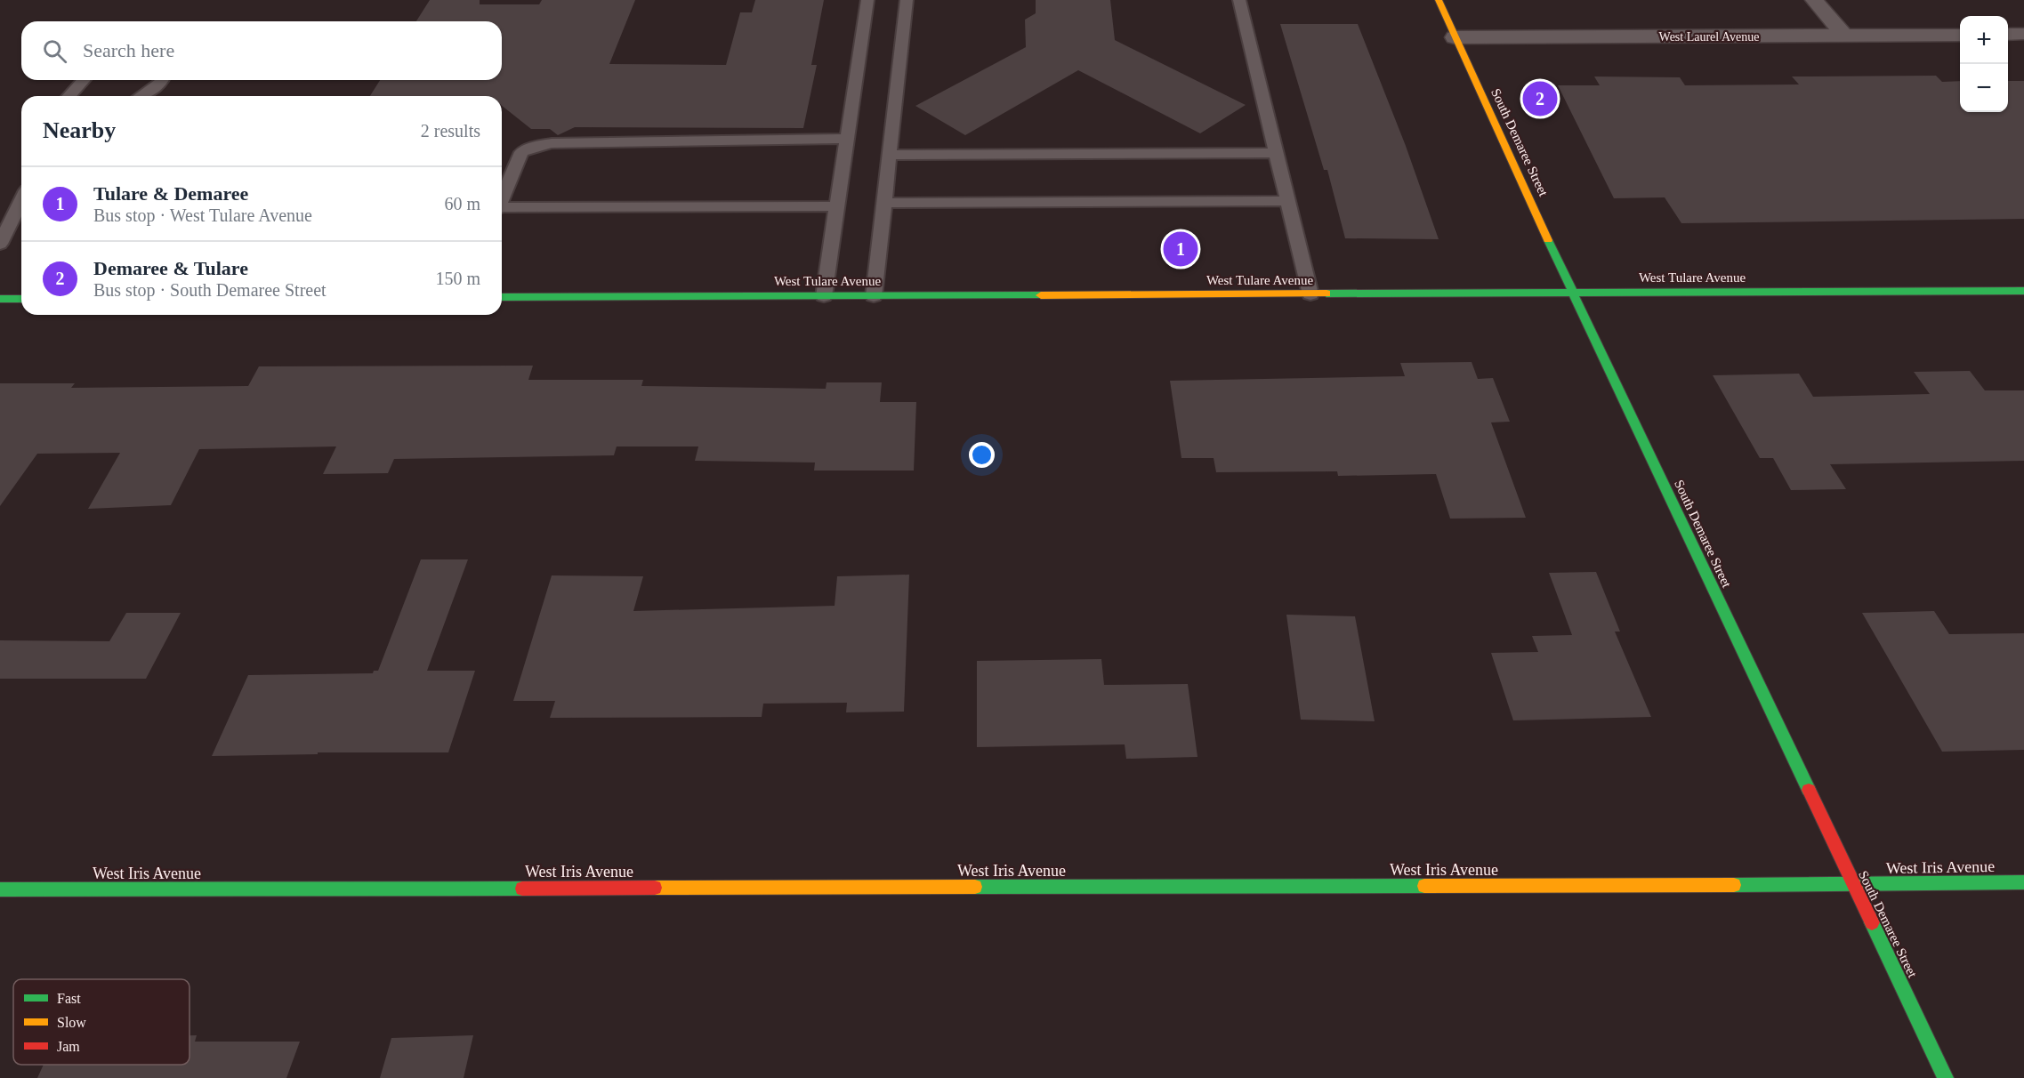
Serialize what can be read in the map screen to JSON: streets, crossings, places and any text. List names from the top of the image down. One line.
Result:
{"streets":{"street":["West Laurel Avenue","South Demaree Street","West Tulare Avenue","West Iris Avenue"]},"crossings":[["West Laurel Avenue","South Demaree Street"],["South Demaree Street","West Tulare Avenue"],["South Demaree Street","West Iris Avenue"]],"legend":["Fast","Slow","Jam"],"page":{"map_buttons":["+","−"],"search":"Search here","pins":["2","1"],"heading":["Nearby","2 results"],"list":[{"mark":"1","name":"Tulare & Demaree","note":"Bus stop · West Tulare Avenue","value":"60 m"},{"mark":"2","name":"Demaree & Tulare","note":"Bus stop · South Demaree Street","value":"150 m"}]}}
